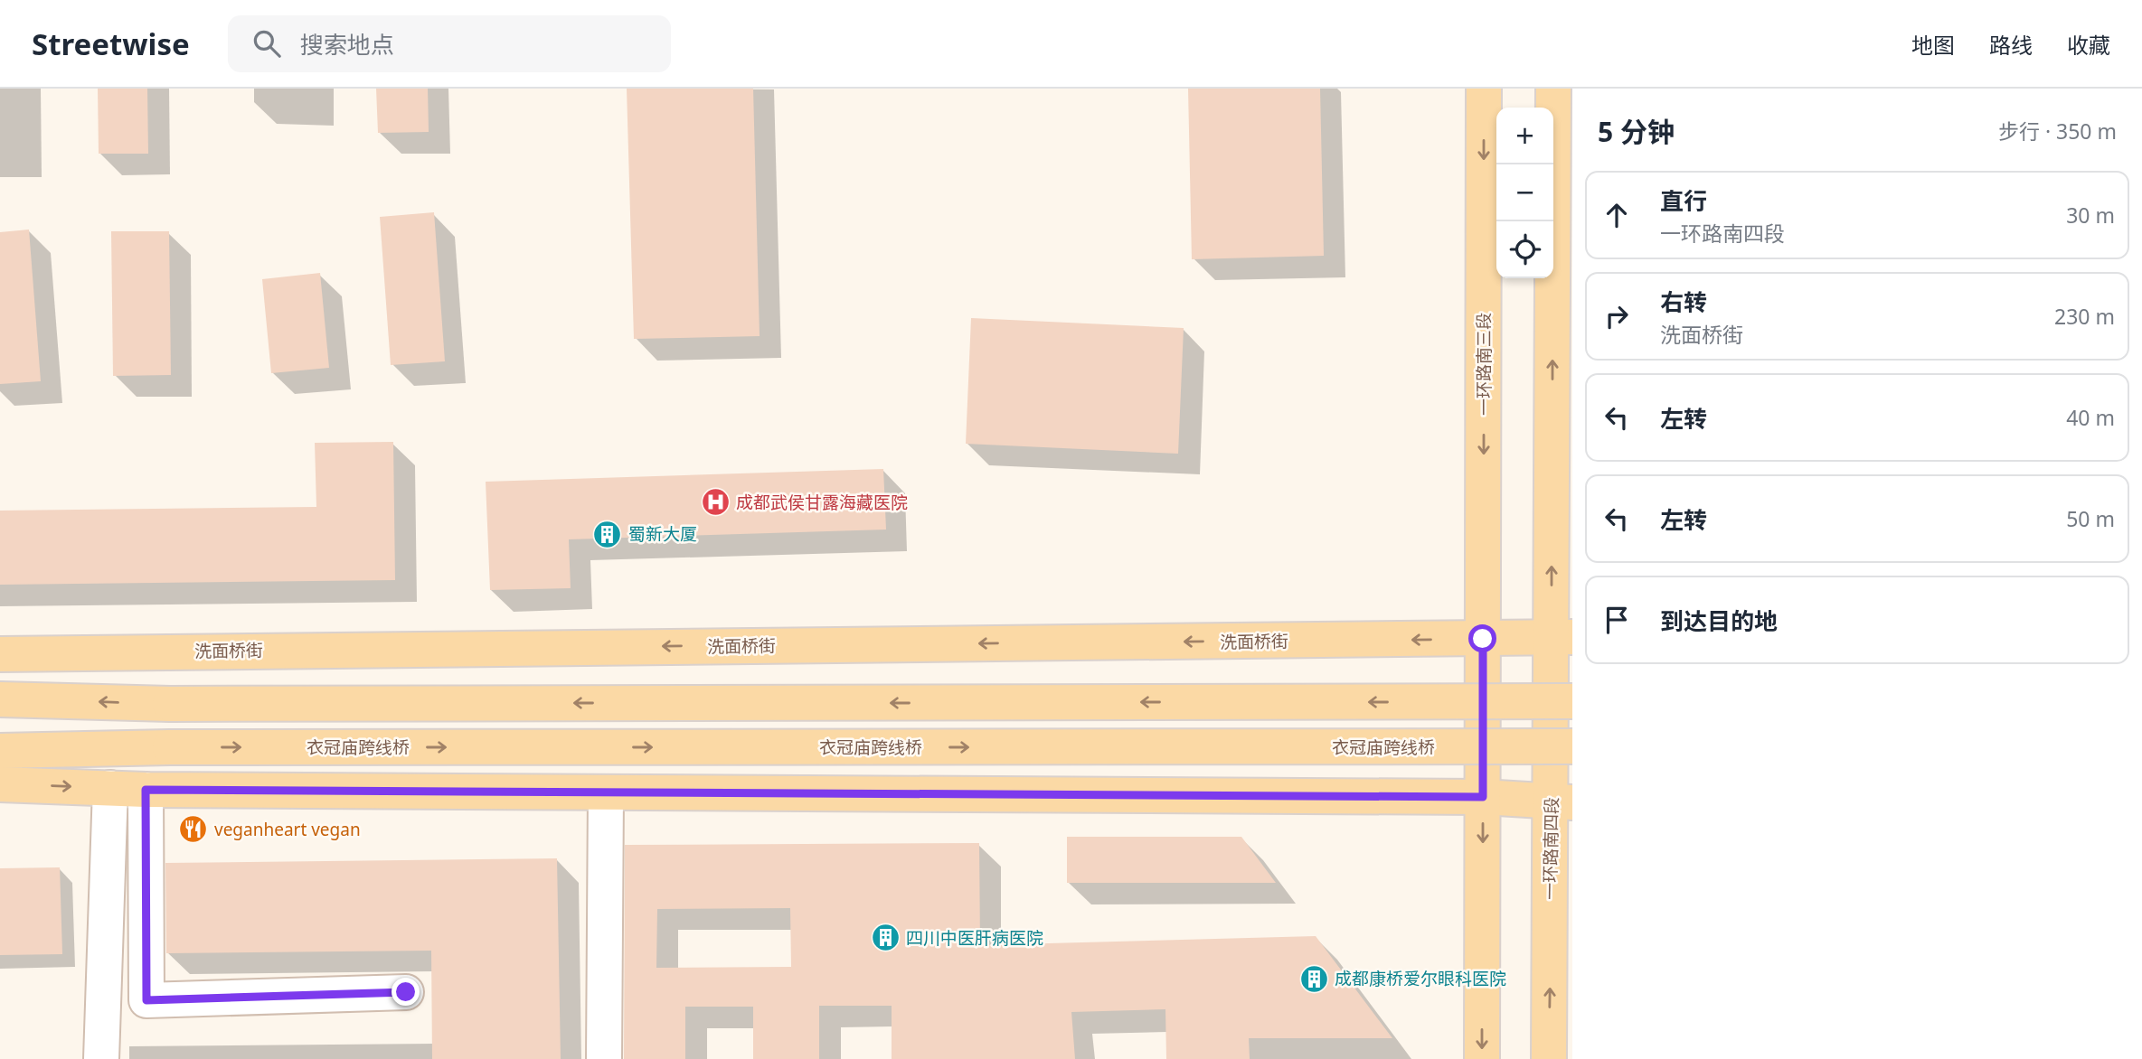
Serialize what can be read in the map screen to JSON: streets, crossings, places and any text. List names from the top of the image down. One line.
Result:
{"streets":{"main road":["一环路南三段","洗面桥街","衣冠庙跨线桥","一环路南四段"]},"crossings":[["一环路南三段","洗面桥街"],["洗面桥街","一环路南四段"]],"places":{"hospital":["成都武侯甘露海藏医院"],"building":["蜀新大厦","四川中医肝病医院","成都康桥爱尔眼科医院"],"restaurant":["veganheart vegan"]},"page":{"header":"Streetwise","search":"搜索地点","nav":["地图","路线","收藏"],"heading":["5 分钟","步行 · 350 m"],"map_buttons":["+","−"],"list":[["直行","一环路南四段","30 m"],["右转","洗面桥街","230 m"],["左转","40 m"],["左转","50 m"],"到达目的地"]}}
